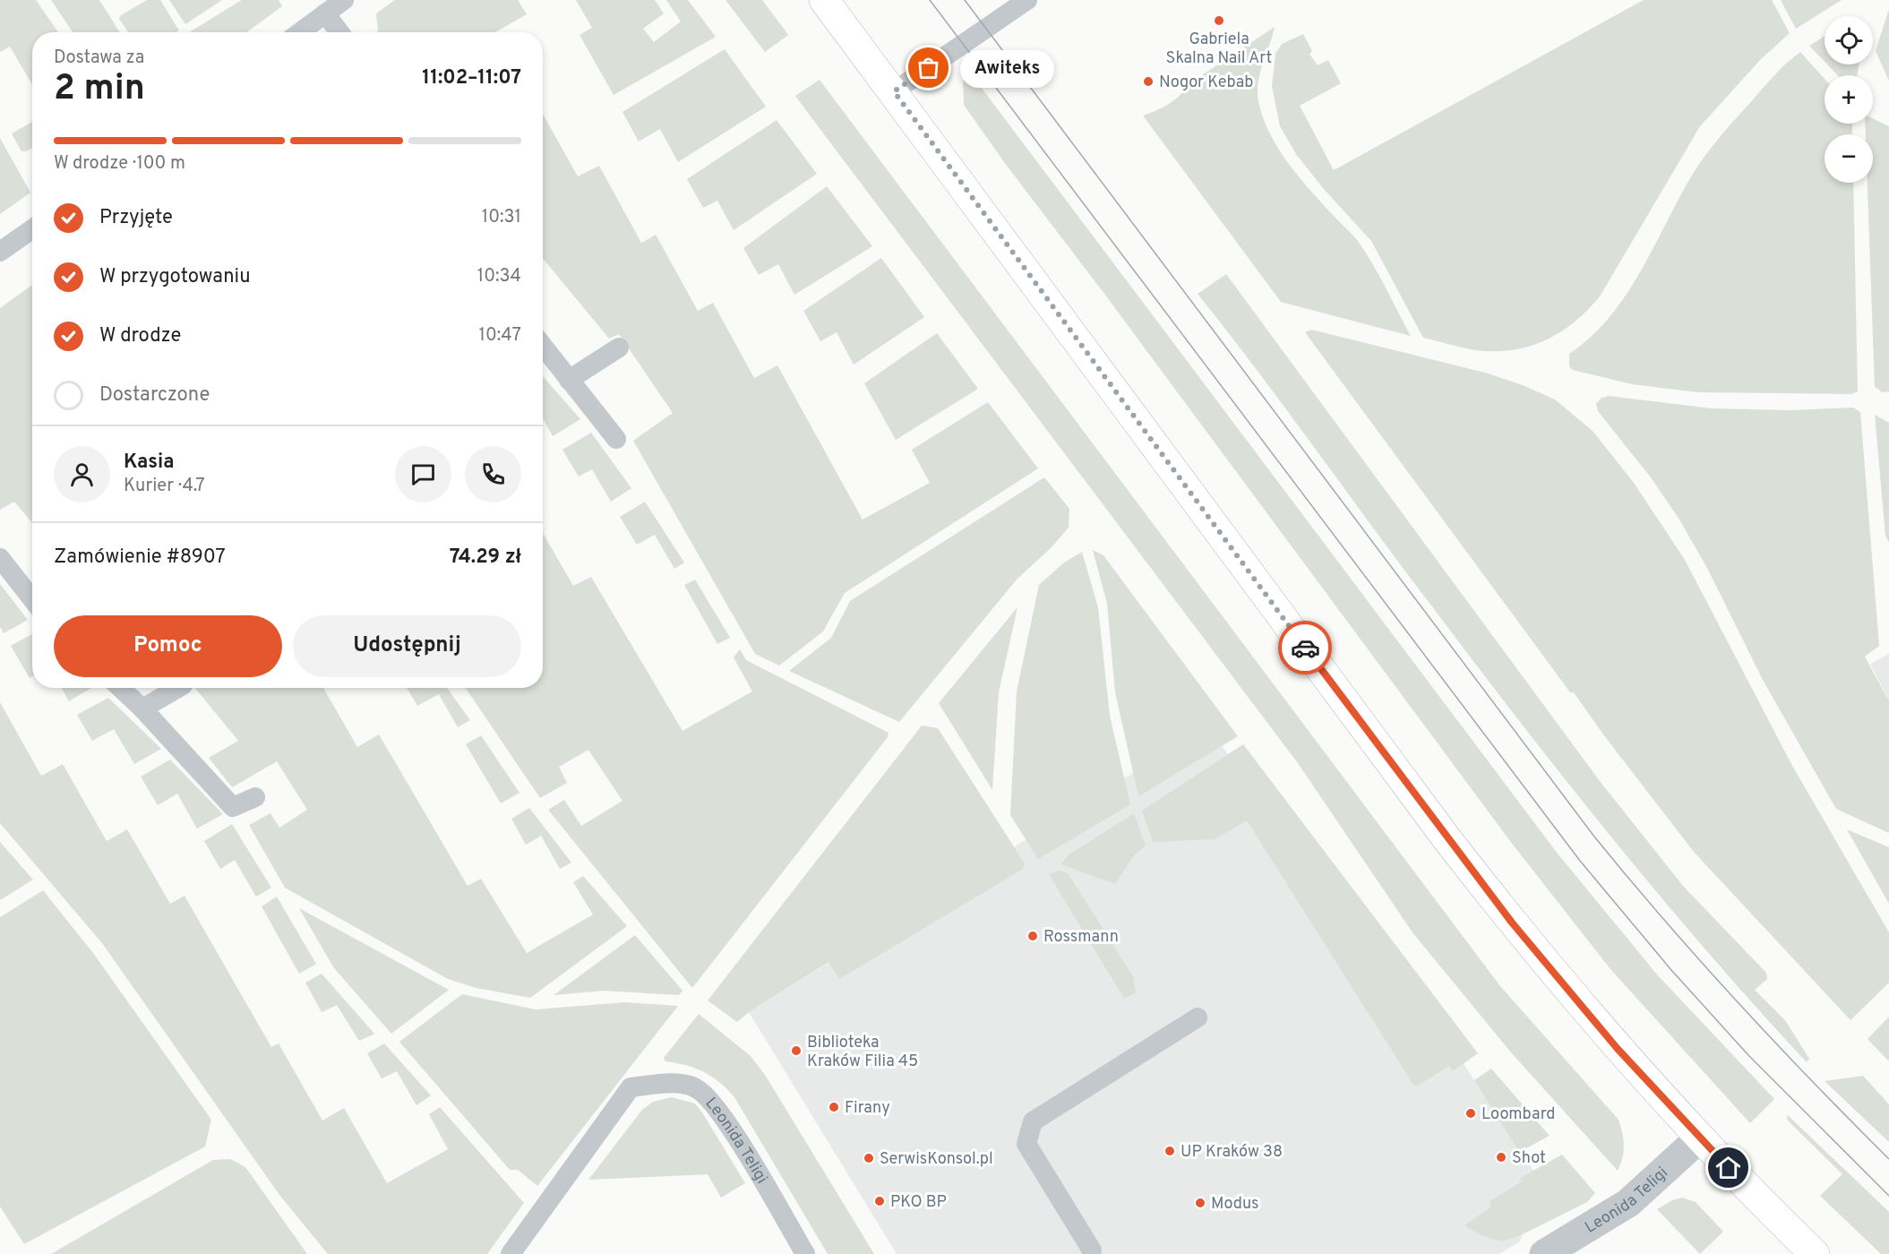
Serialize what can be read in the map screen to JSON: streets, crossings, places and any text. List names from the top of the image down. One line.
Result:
{"streets":{"street":["Leonida Teligi"]},"places":["Gabriela Skalna Nail Art","Awiteks","Nogor Kebab","Rossmann","Biblioteka Kraków Filia 45","Firany","Loombard","UP Kraków 38","Shot","SerwisKonsol.pl","PKO BP","Modus"],"page":{"map_buttons":["+","−"],"heading":["2 min","Dostawa za","11:02–11:07"],"panel":["Kasia","Kurier · 4.7","Zamówienie #8907","74.29 zł"],"bubble":"Awiteks","bar":"W drodze · 100 m","list":[["Przyjęte","10:31"],["W przygotowaniu","10:34"],["W drodze","10:47"],"Dostarczone"],"buttons":["Pomoc","Udostępnij"]}}
